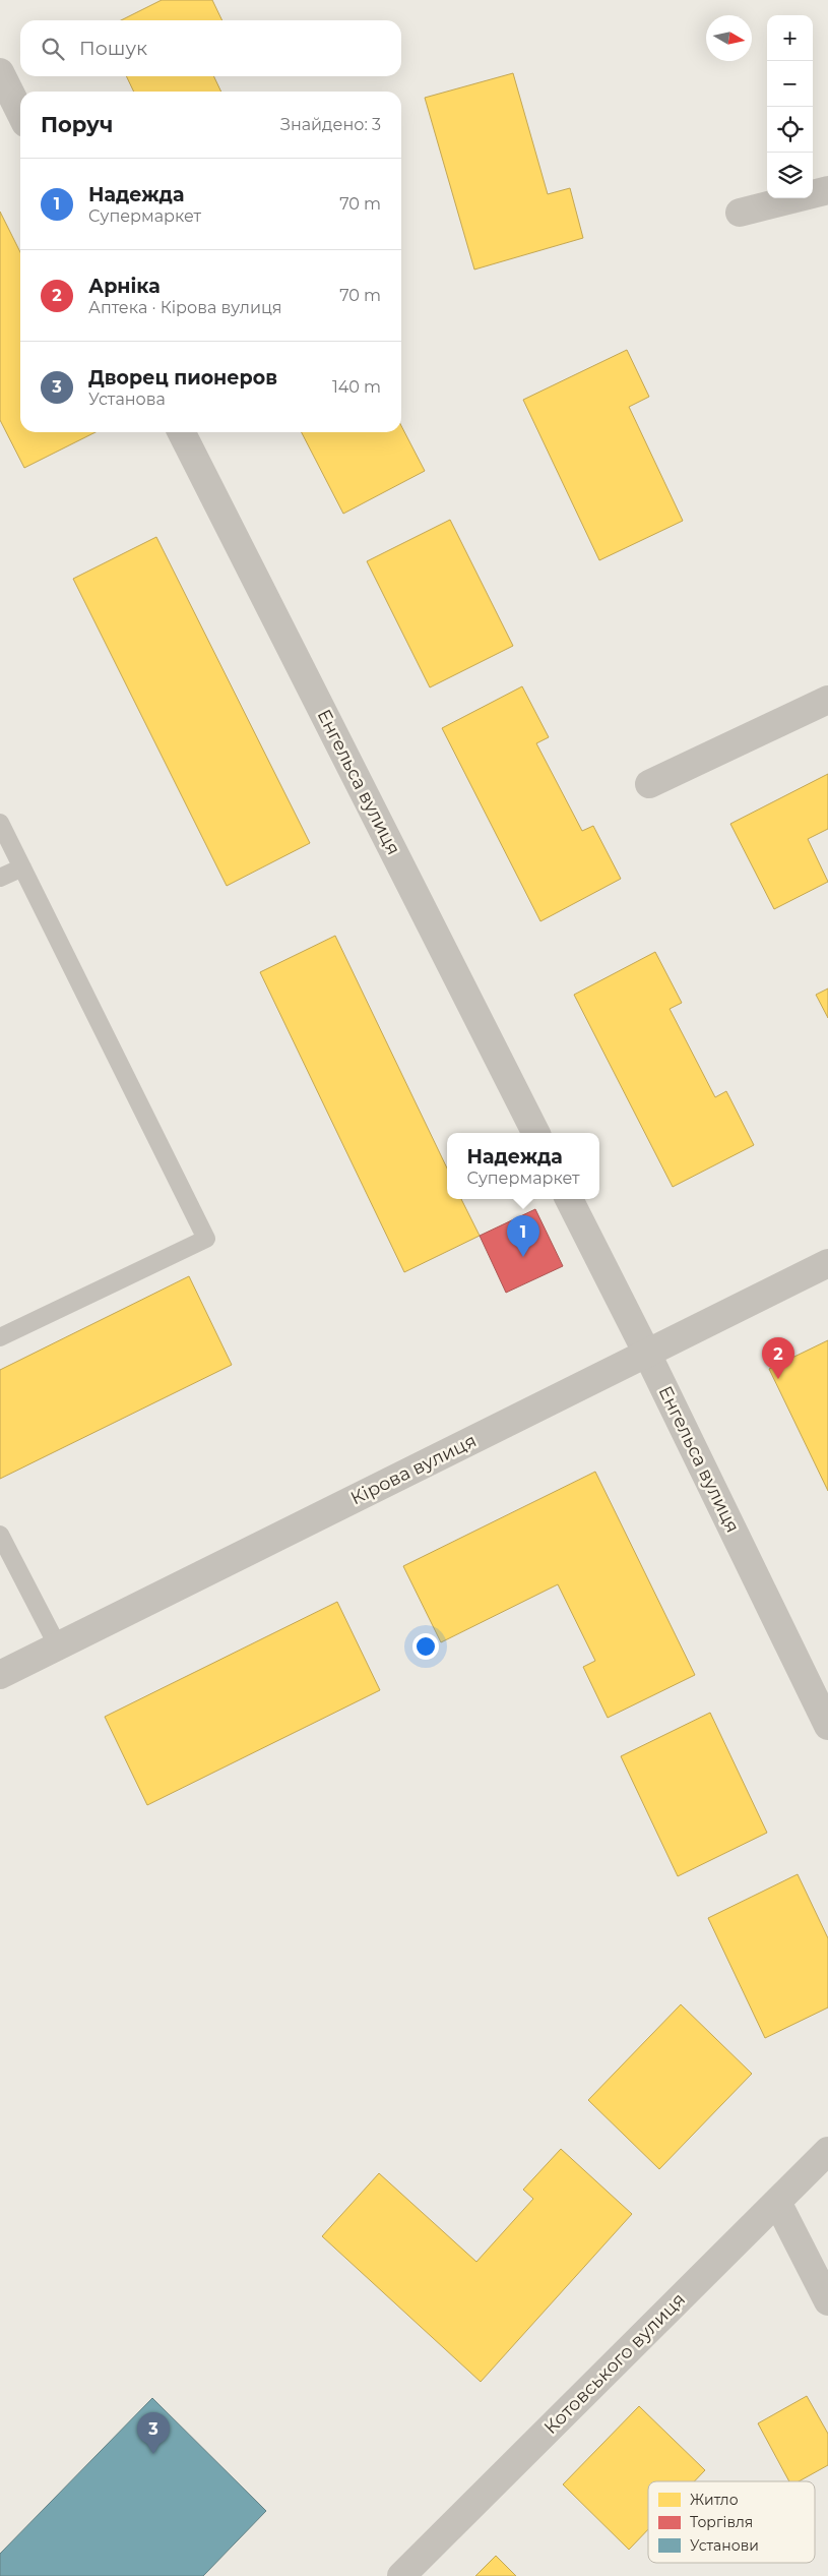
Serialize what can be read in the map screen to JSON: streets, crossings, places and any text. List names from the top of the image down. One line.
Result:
{"streets":{"street":["Енгельса вулиця","Кірова вулиця","Котовського вулиця"]},"crossings":[["Енгельса вулиця","Кірова вулиця"]],"legend":["Житло","Торгівля","Установи"],"north":"right","page":{"map_buttons":["+","−"],"search":"Пошук","heading":["Поруч","Знайдено: 3"],"list":[{"mark":"1","name":"Надежда","note":"Супермаркет","value":"70 m"},{"mark":"2","name":"Арніка","note":"Аптека · Кірова вулиця","value":"70 m"},{"mark":"3","name":"Дворец пионеров","note":"Установа","value":"140 m"}],"popup":["Надежда","Супермаркет"],"pins":["1","2","3"]}}
